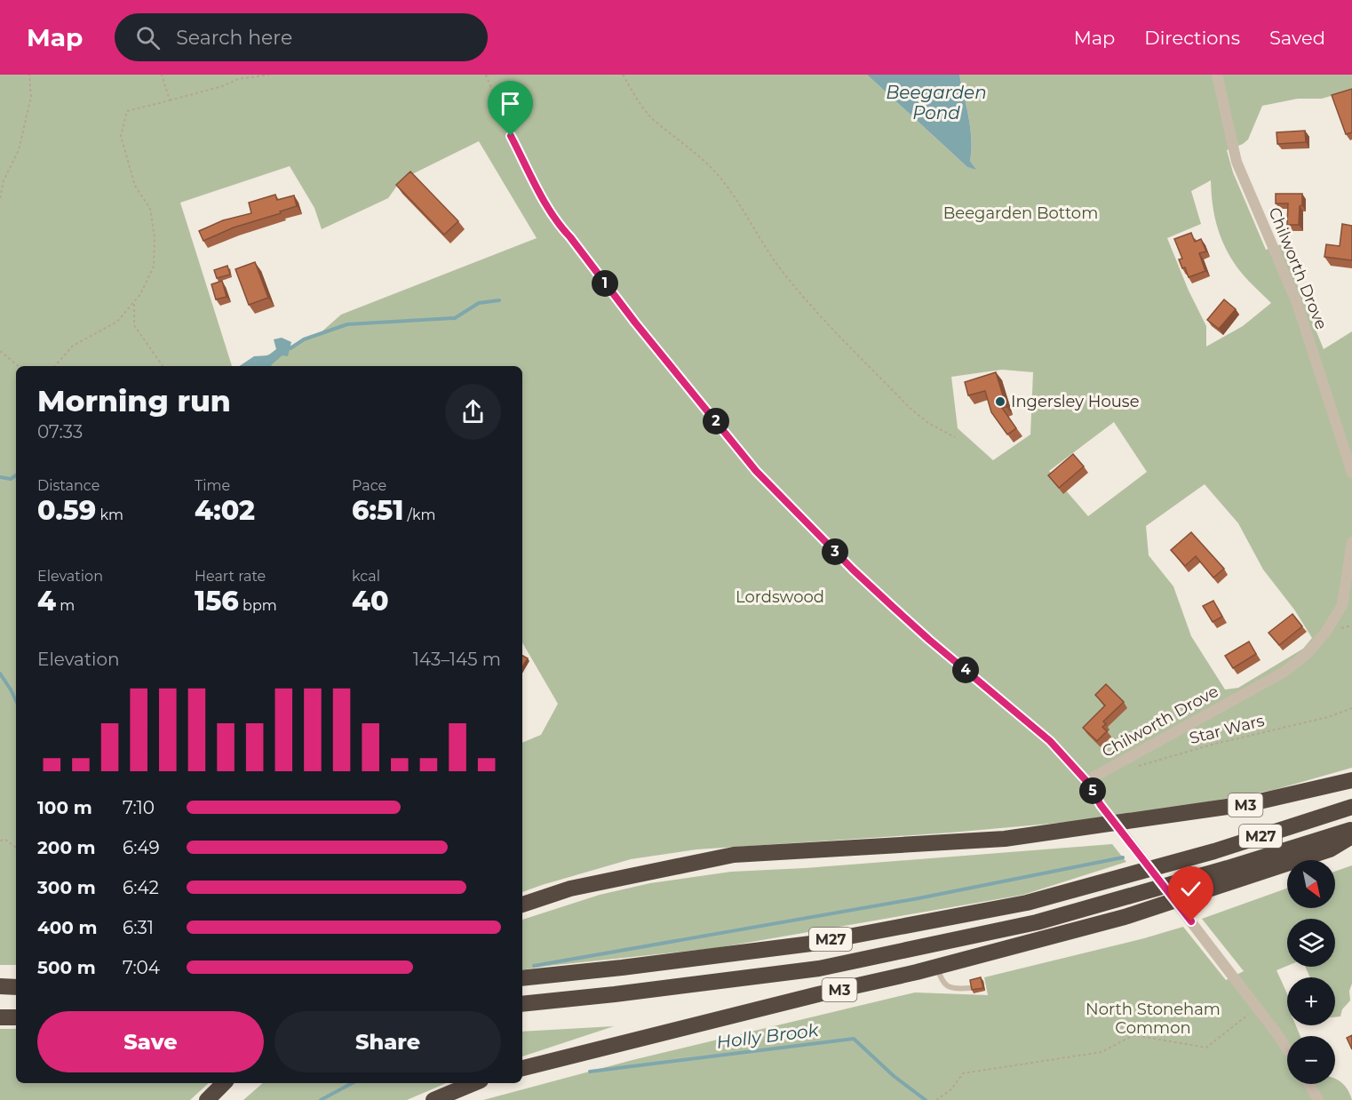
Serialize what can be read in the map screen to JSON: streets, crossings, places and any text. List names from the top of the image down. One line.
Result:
{"streets":{"highway":["M3","M27"],"street":["Chilworth Drove"],"path":["Star Wars"]},"water":["Beegarden Pond","Holly Brook"],"parks":["Beegarden Bottom","Lordswood","North Stoneham Common"],"places":["Ingersley House"],"north":"bottom right","page":{"header":"Map","search":"Search here","nav":["Map","Directions","Saved"],"pins":["1","2","3","4","5"],"heading":["Morning run","07:33"],"stats":[["Distance","0.59 km"],["Time","4:02"],["Pace","6:51 /km"],["Elevation","4 m"],["Heart rate","156 bpm"],["kcal","40"]],"chart":["Elevation","143–145 m"],"list":[{"name":"100 m","note":"7:10"},{"name":"200 m","note":"6:49"},{"name":"300 m","note":"6:42"},{"name":"400 m","note":"6:31"},{"name":"500 m","note":"7:04"}],"map_buttons":["+","−"],"buttons":["Save","Share"]}}
